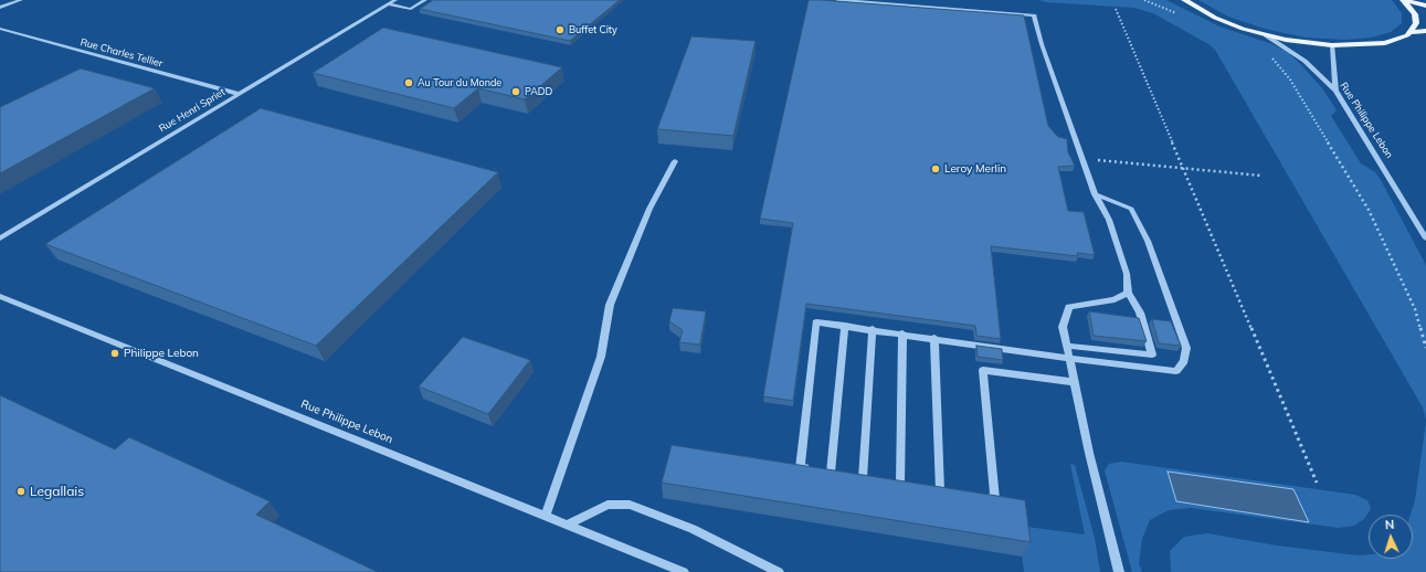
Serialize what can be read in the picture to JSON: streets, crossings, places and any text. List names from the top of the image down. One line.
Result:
{"streets":{"street":["Rue Charles Tellier","Rue Henri Spriet","Rue Philippe Lebon"]},"crossings":[["Rue Charles Tellier","Rue Henri Spriet"]],"places":["Buffet City","Au Tour du Monde","PADD","Leroy Merlin","Philippe Lebon","Legallais"],"north":"top"}
